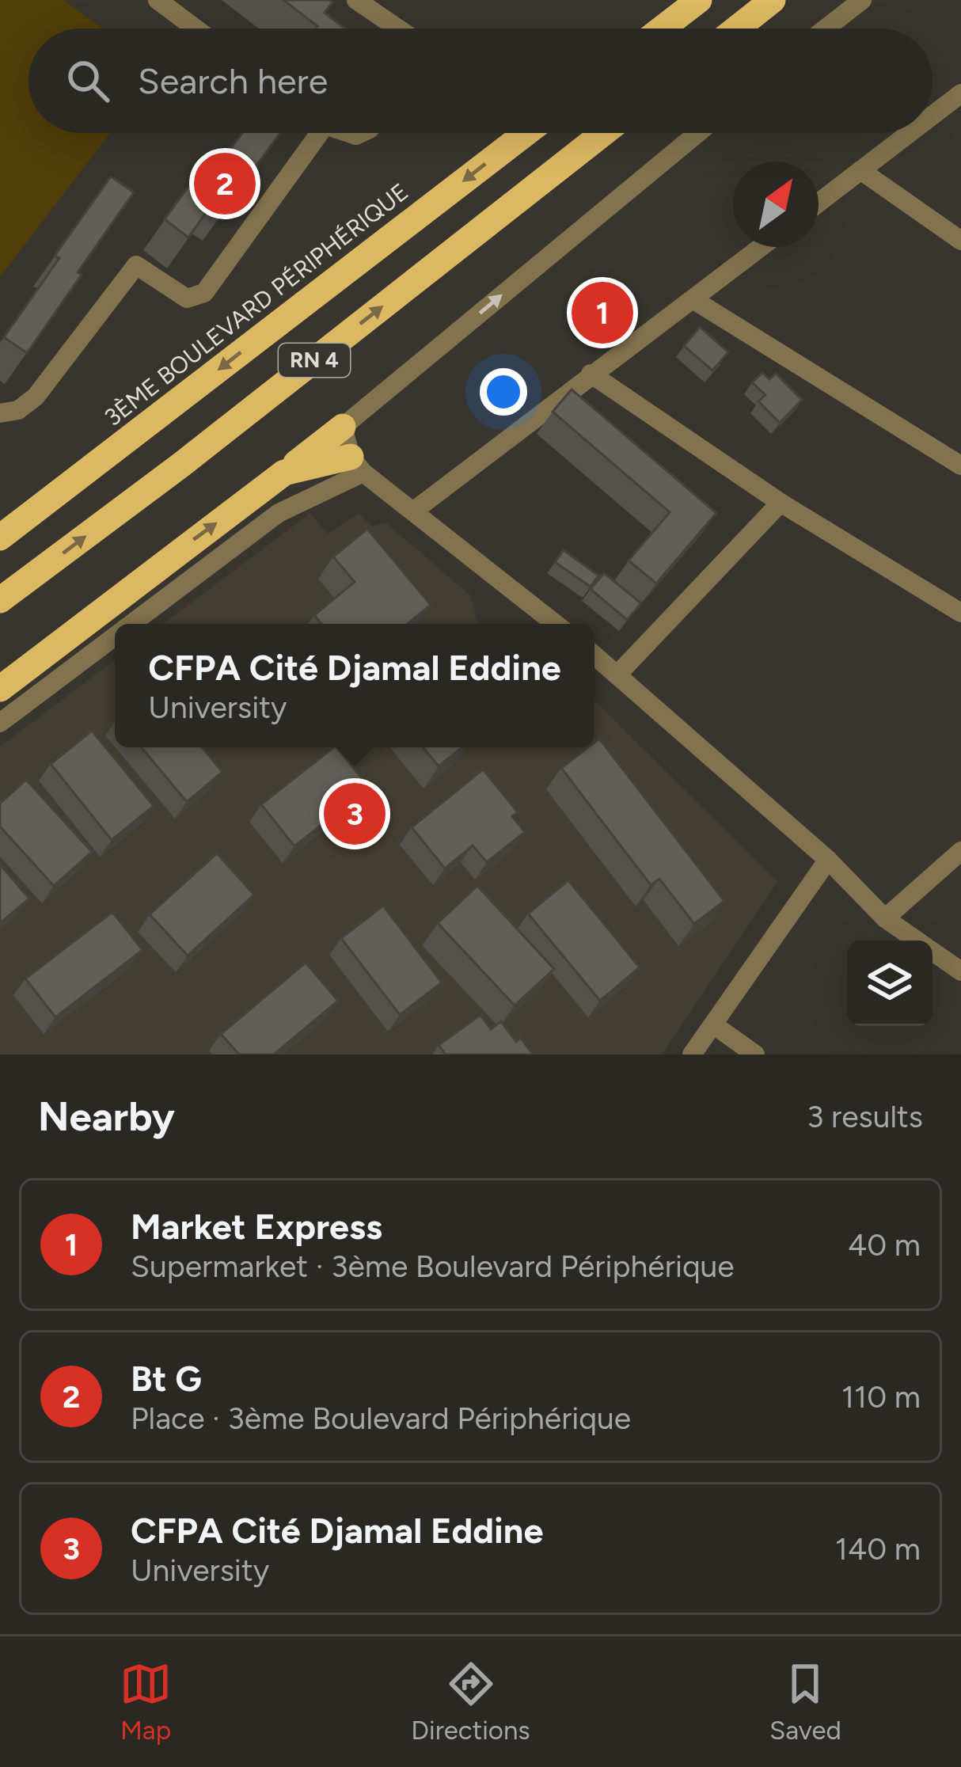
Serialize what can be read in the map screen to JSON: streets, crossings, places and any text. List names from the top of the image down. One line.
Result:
{"streets":{"highway":["3ÈME BOULEVARD PÉRIPHÉRIQUE","RN 4"]},"north":"top right","page":{"search":"Search here","pins":["2","1","3"],"popup":["CFPA Cité Djamal Eddine","University"],"heading":["Nearby","3 results"],"list":[{"mark":"1","name":"Market Express","note":"Supermarket · 3ème Boulevard Périphérique","value":"40 m"},{"mark":"2","name":"Bt G","note":"Place · 3ème Boulevard Périphérique","value":"110 m"},{"mark":"3","name":"CFPA Cité Djamal Eddine","note":"University","value":"140 m"}],"nav":["Map","Directions","Saved"]}}
